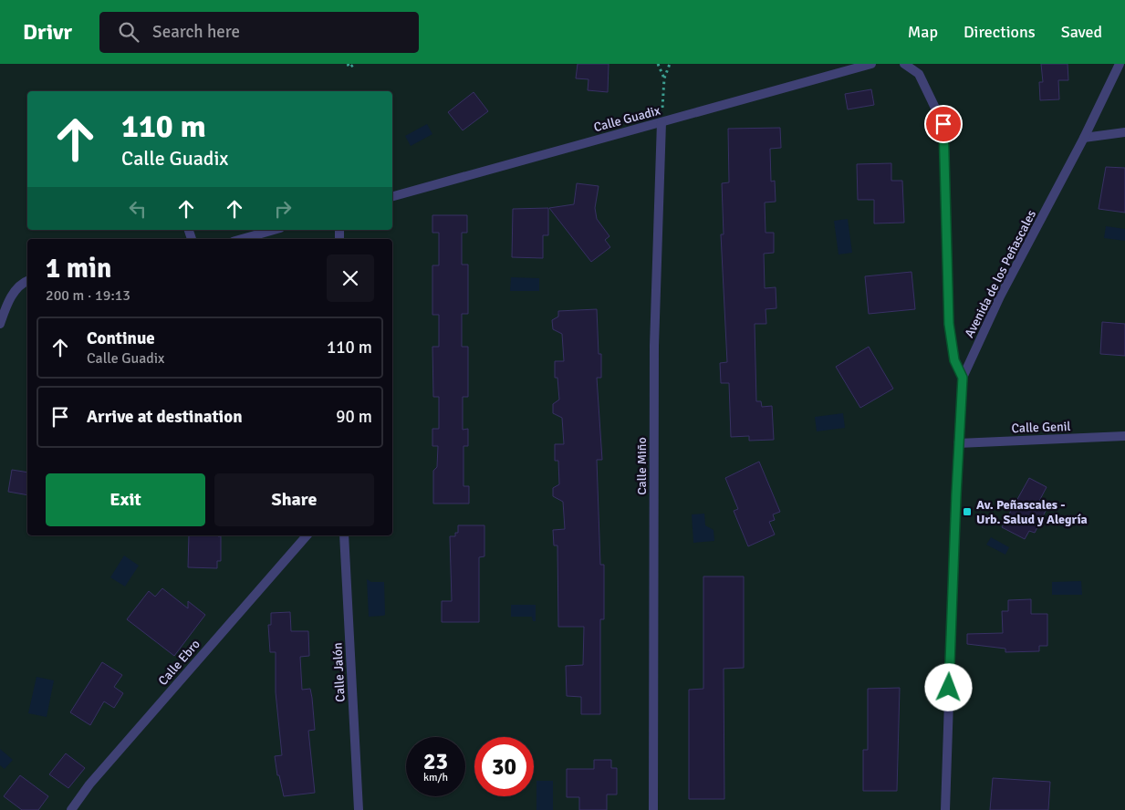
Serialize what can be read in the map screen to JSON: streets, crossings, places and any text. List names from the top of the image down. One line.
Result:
{"streets":{"street":["Calle Guadix","Avenida de los Peñascales","Calle Genil","Calle Miño","Calle Ebro","Calle Jalón"]},"crossings":[["Calle Guadix","Calle Miño"],["Avenida de los Peñascales","Calle Genil"]],"places":{"transit":["Av. Peñascales - Urb. Salud y Alegría"]},"page":{"header":"Drivr","search":"Search here","nav":["Map","Directions","Saved"],"turn":["110 m","Calle Guadix"],"heading":["1 min","200 m · 19:13"],"list":[{"name":"Continue","note":"Calle Guadix","value":"110 m"},{"name":"Arrive at destination","value":"90 m"}],"buttons":["Exit","Share"],"speed":"23 km/h","limit":"30"}}
